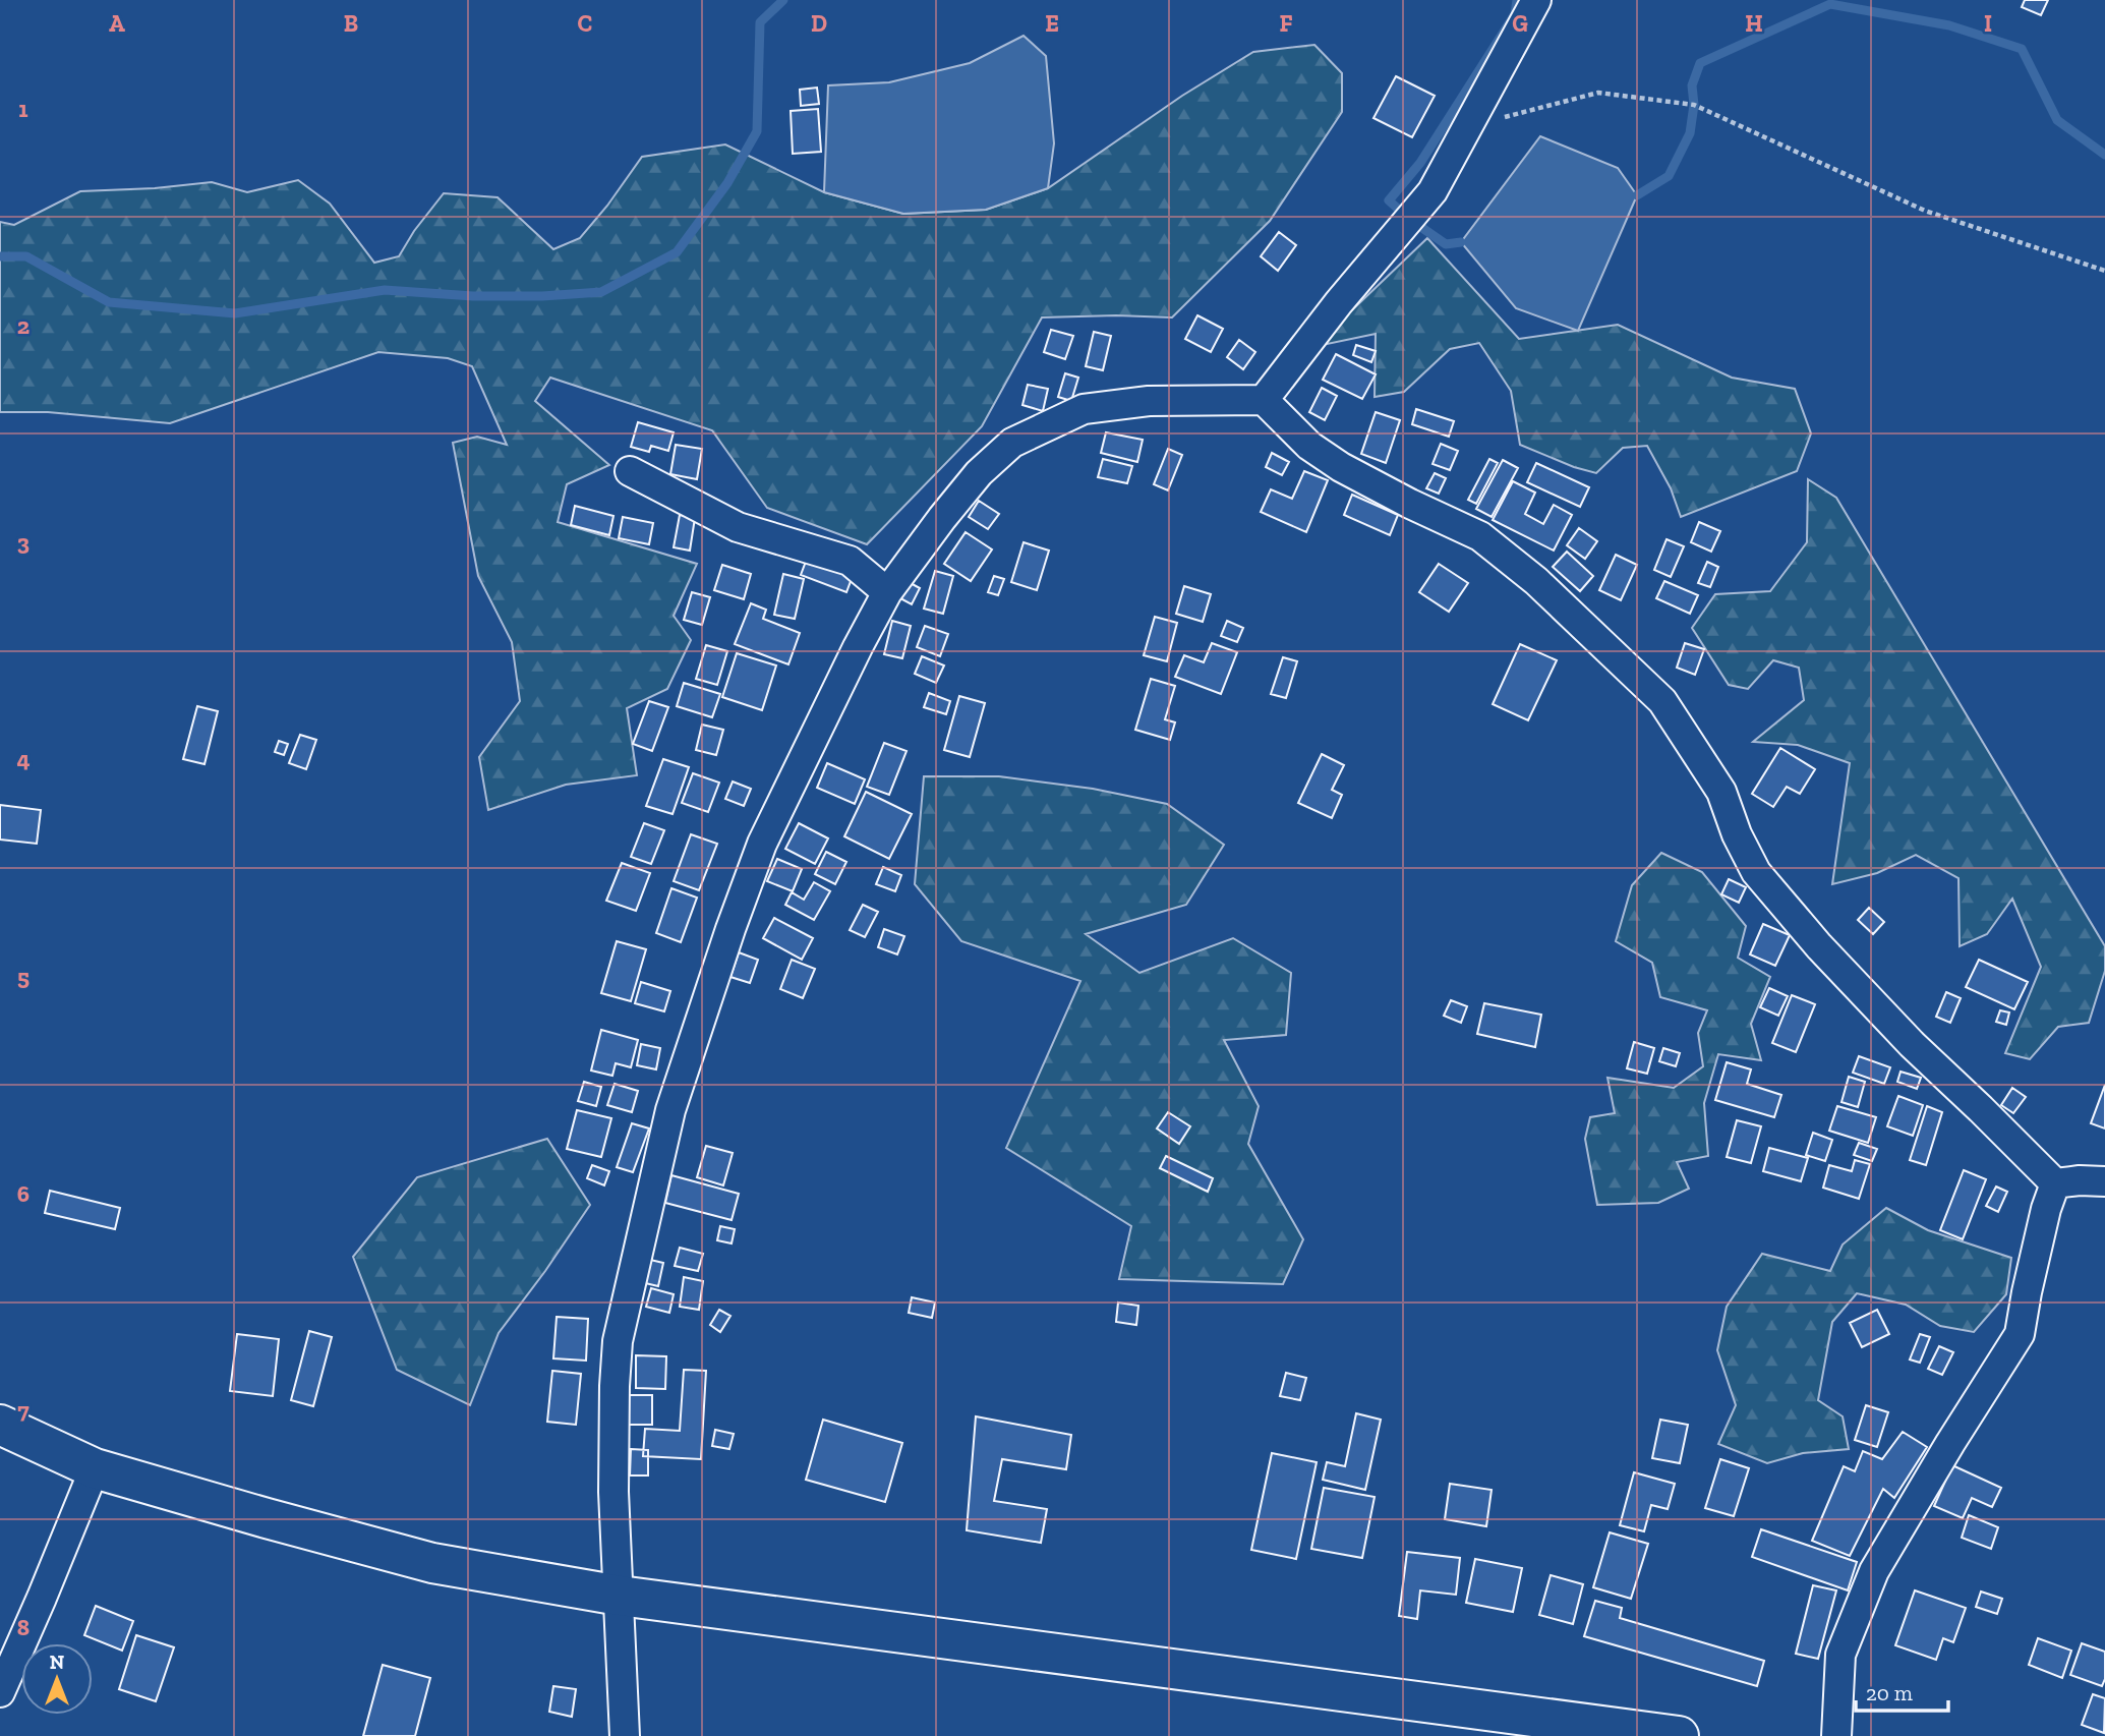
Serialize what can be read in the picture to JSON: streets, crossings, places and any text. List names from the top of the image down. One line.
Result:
{"scale_bar":"20 m","north":"top","grid":{"columns":["A","B","C","D","E","F","G","H","I"],"rows":["1","2","3","4","5","6","7","8"]}}
